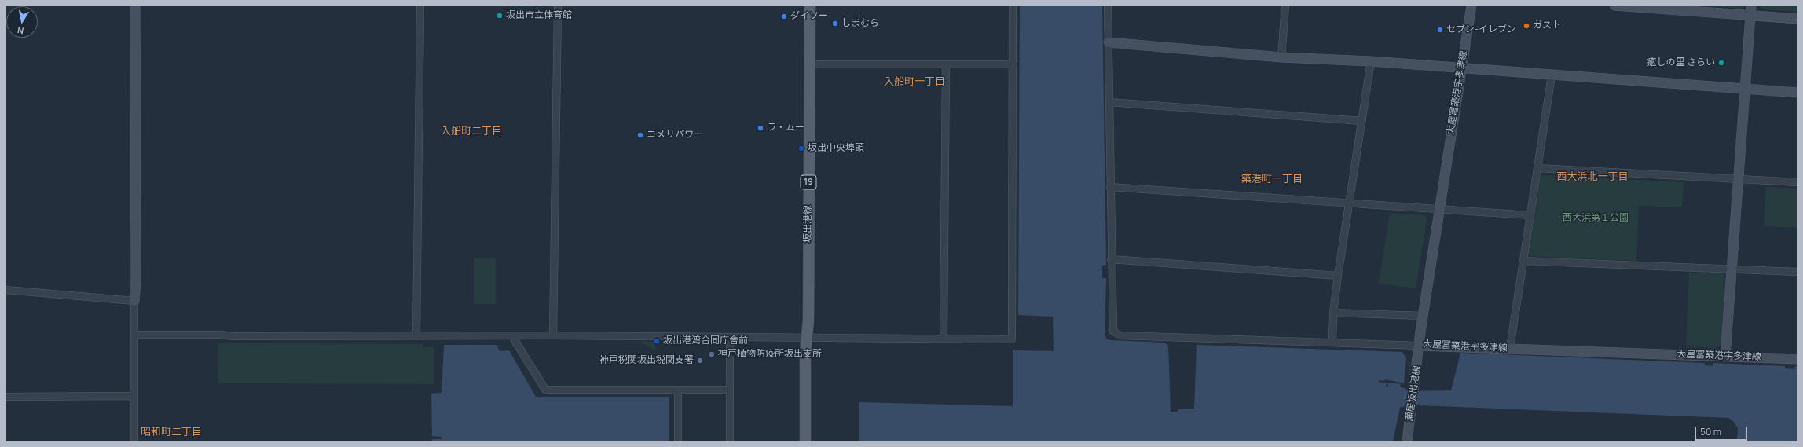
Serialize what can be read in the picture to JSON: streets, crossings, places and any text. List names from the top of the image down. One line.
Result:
{"streets":{"main road":["19","坂出港線"],"street":["大屋冨築港宇多津線","瀬居坂出港線"]},"crossings":[["大屋冨築港宇多津線","瀬居坂出港線"]],"districts":["入船町一丁目","入船町二丁目","西大浜北一丁目","築港町一丁目","昭和町二丁目"],"parks":["西大浜第１公園"],"places":["坂出市立体育館","ダイソー","しまむら","ガスト","セブン-イレブン","癒しの里 さらい","ラ・ムー","コメリパワー","坂出中央埠頭","坂出港湾合同庁舎前","神戸植物防疫所坂出支所","神戸税関坂出税関支署"],"scale_bar":"50 m","north":"bottom"}
